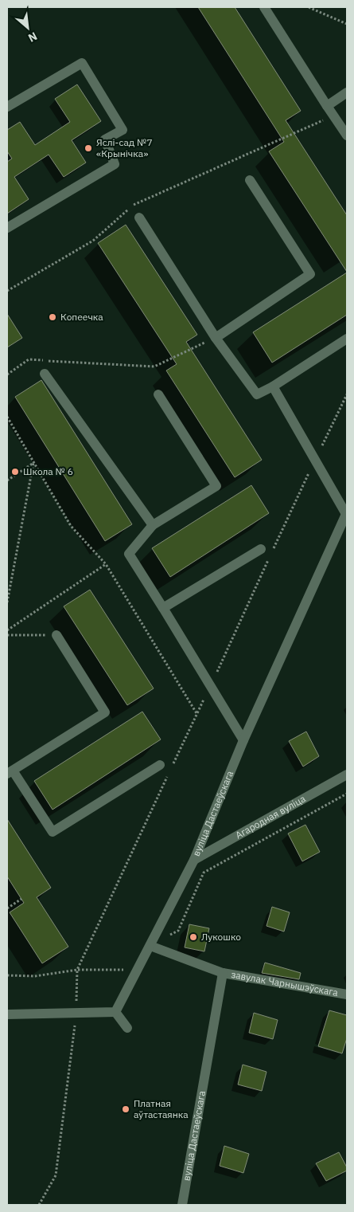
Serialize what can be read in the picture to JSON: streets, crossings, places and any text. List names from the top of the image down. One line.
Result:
{"streets":{"street":["вуліца Дастаеўскага","Агародная вуліца","завулак Чарнышэўскага"]},"crossings":[["вуліца Дастаеўскага","Агародная вуліца"],["вуліца Дастаеўскага","завулак Чарнышэўскага"]],"places":["Яслі-сад №7 «Крынічка»","Копеечка","Школа № 6","Лукошко","Платная аўтастаянка"],"north":"bottom right"}
